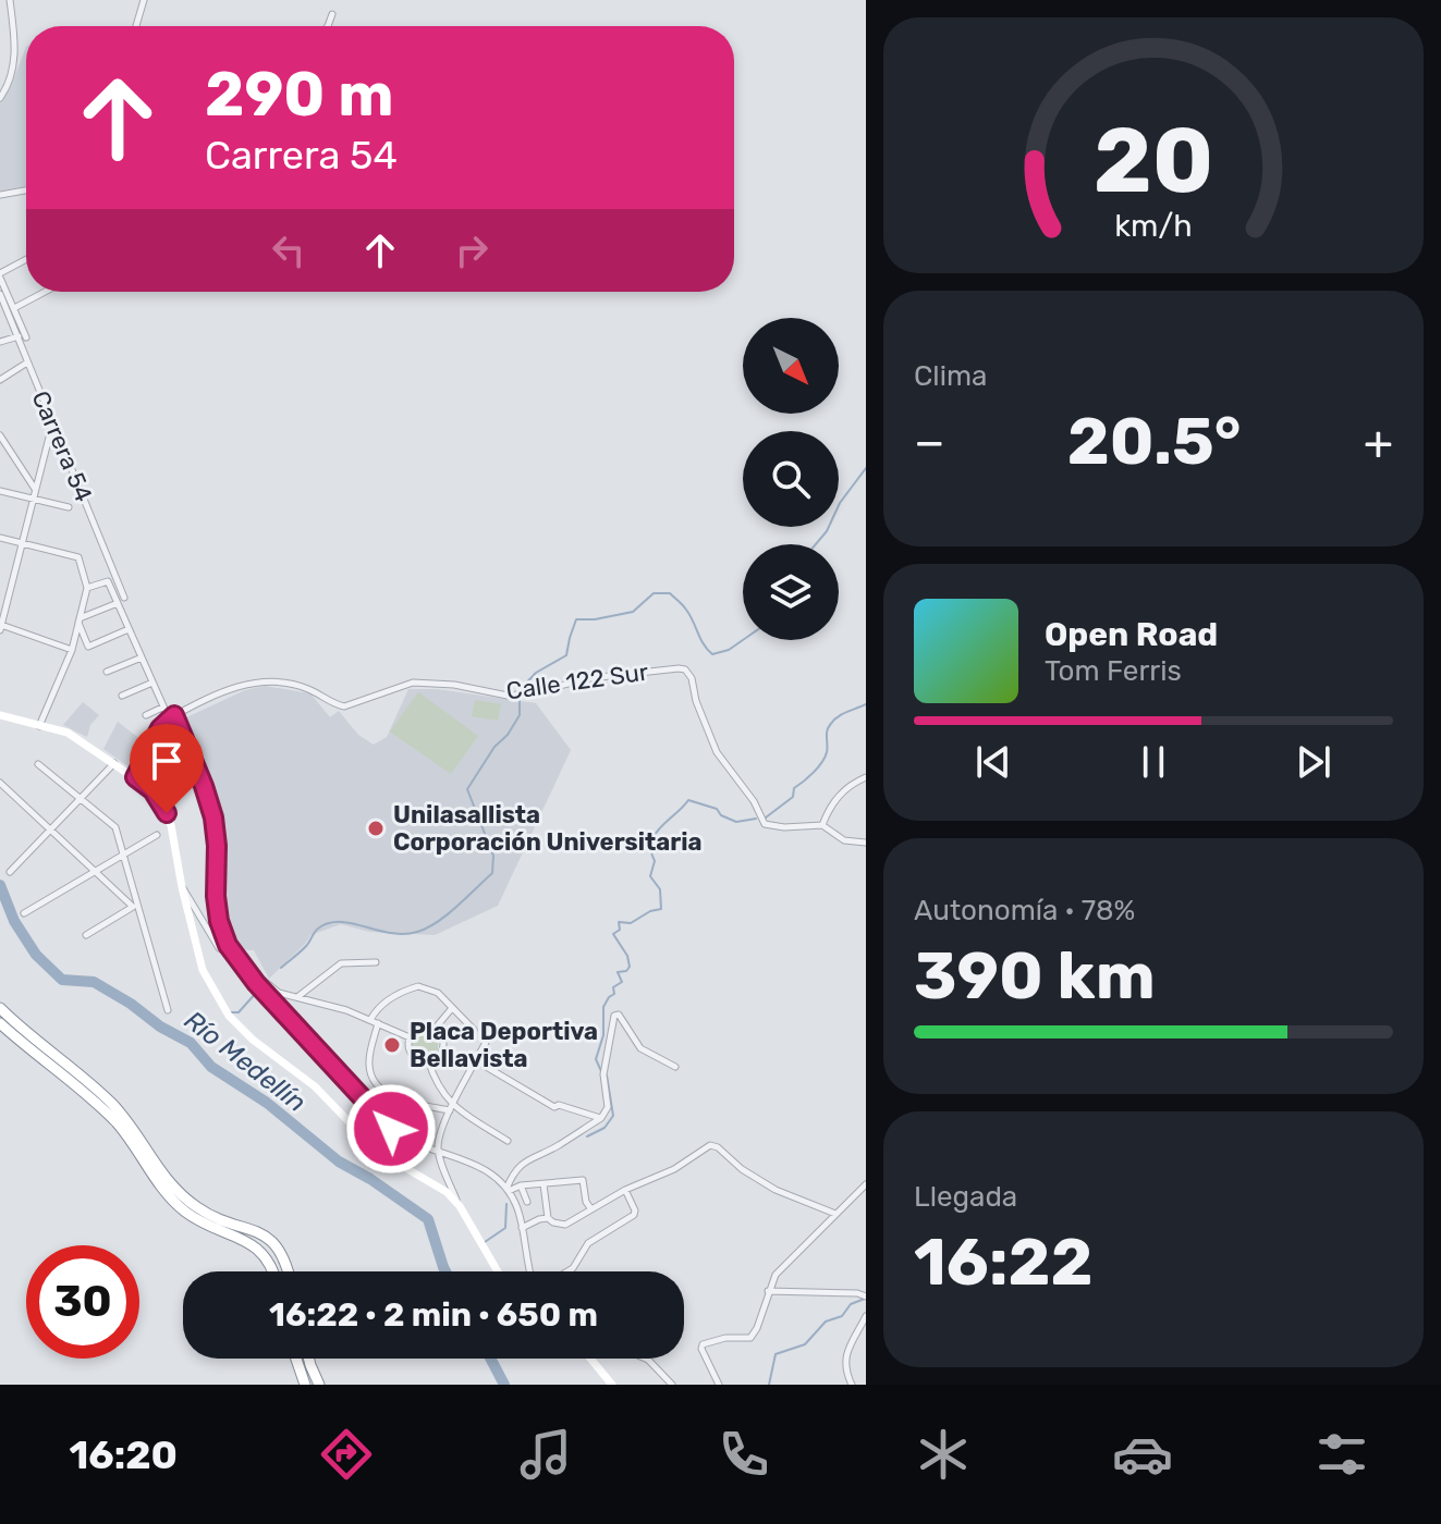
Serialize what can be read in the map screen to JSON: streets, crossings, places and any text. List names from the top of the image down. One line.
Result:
{"streets":{"street":["Carrera 54","Calle 122 Sur"]},"water":["Río Medellín"],"places":["Unilasallista Corporación Universitaria","Placa Deportiva Bellavista"],"north":"bottom right","page":{"turn":["290 m","Carrera 54"],"tile":["Clima",["Autonomía · 78%","390 km"],["Llegada","16:22"]],"heat":["−","20.5°","+"],"song":["Open Road","Tom Ferris"],"limit":"30","trip":"16:22 · 2 min · 650 m","tabs":"16:20","gauge":["20","km/h"]}}
